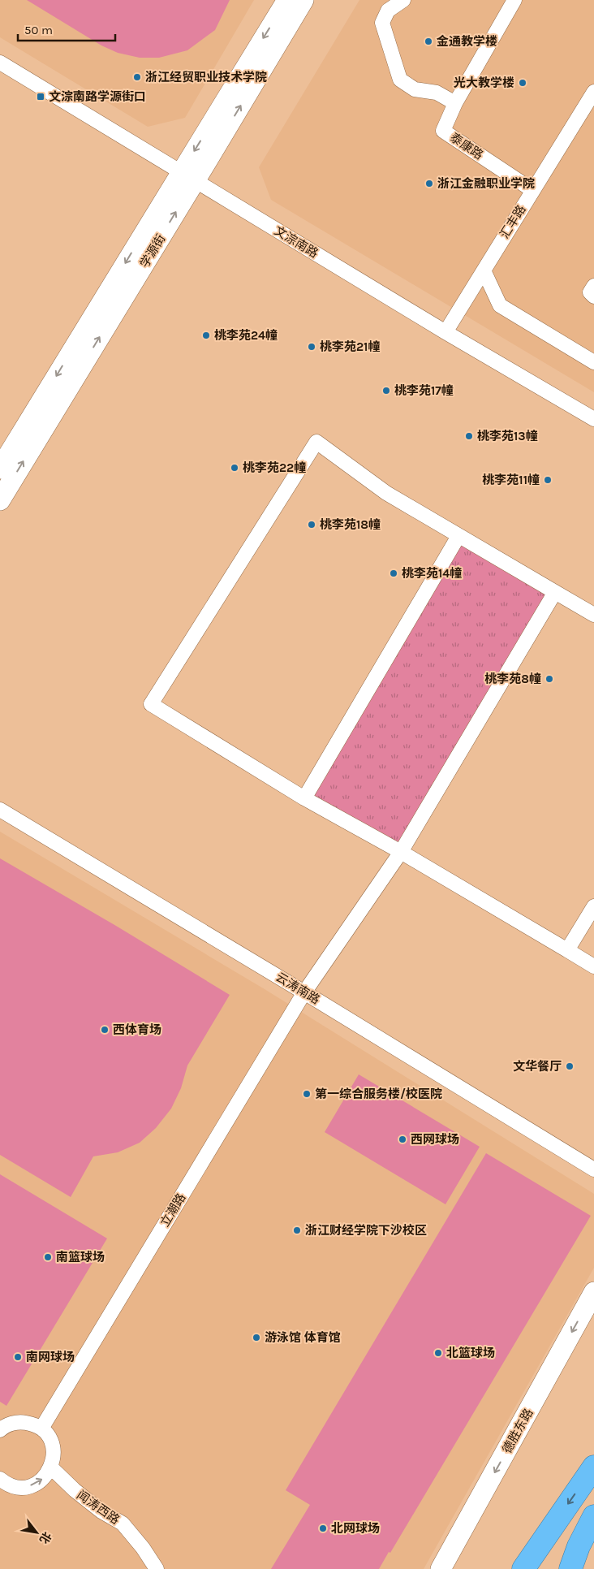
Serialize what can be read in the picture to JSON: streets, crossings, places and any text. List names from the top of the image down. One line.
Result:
{"streets":{"main road":["学源街","德胜东路"],"street":["泰康路","汇丰路","文淙南路","云涛南路","立潮路","闻涛西路"]},"crossings":[["泰康路","汇丰路"],["汇丰路","文淙南路"],["文淙南路","学源街"],["云涛南路","立潮路"]],"one_way":["德胜东路"],"places":{"other":["金通教学楼","浙江经贸职业技术学院","光大教学楼","浙江金融职业学院","桃李苑24幢","桃李苑21幢","桃李苑17幢","桃李苑13幢","桃李苑22幢","桃李苑11幢","桃李苑18幢","桃李苑14幢","桃李苑8幢","西体育场","文华餐厅","第一综合服务楼/校医院","西网球场","浙江财经学院下沙校区","南篮球场","游泳馆 体育馆","北篮球场","南网球场","北网球场"],"transit":["文淙南路学源街口"]},"scale_bar":"50 m","north":"bottom right"}
